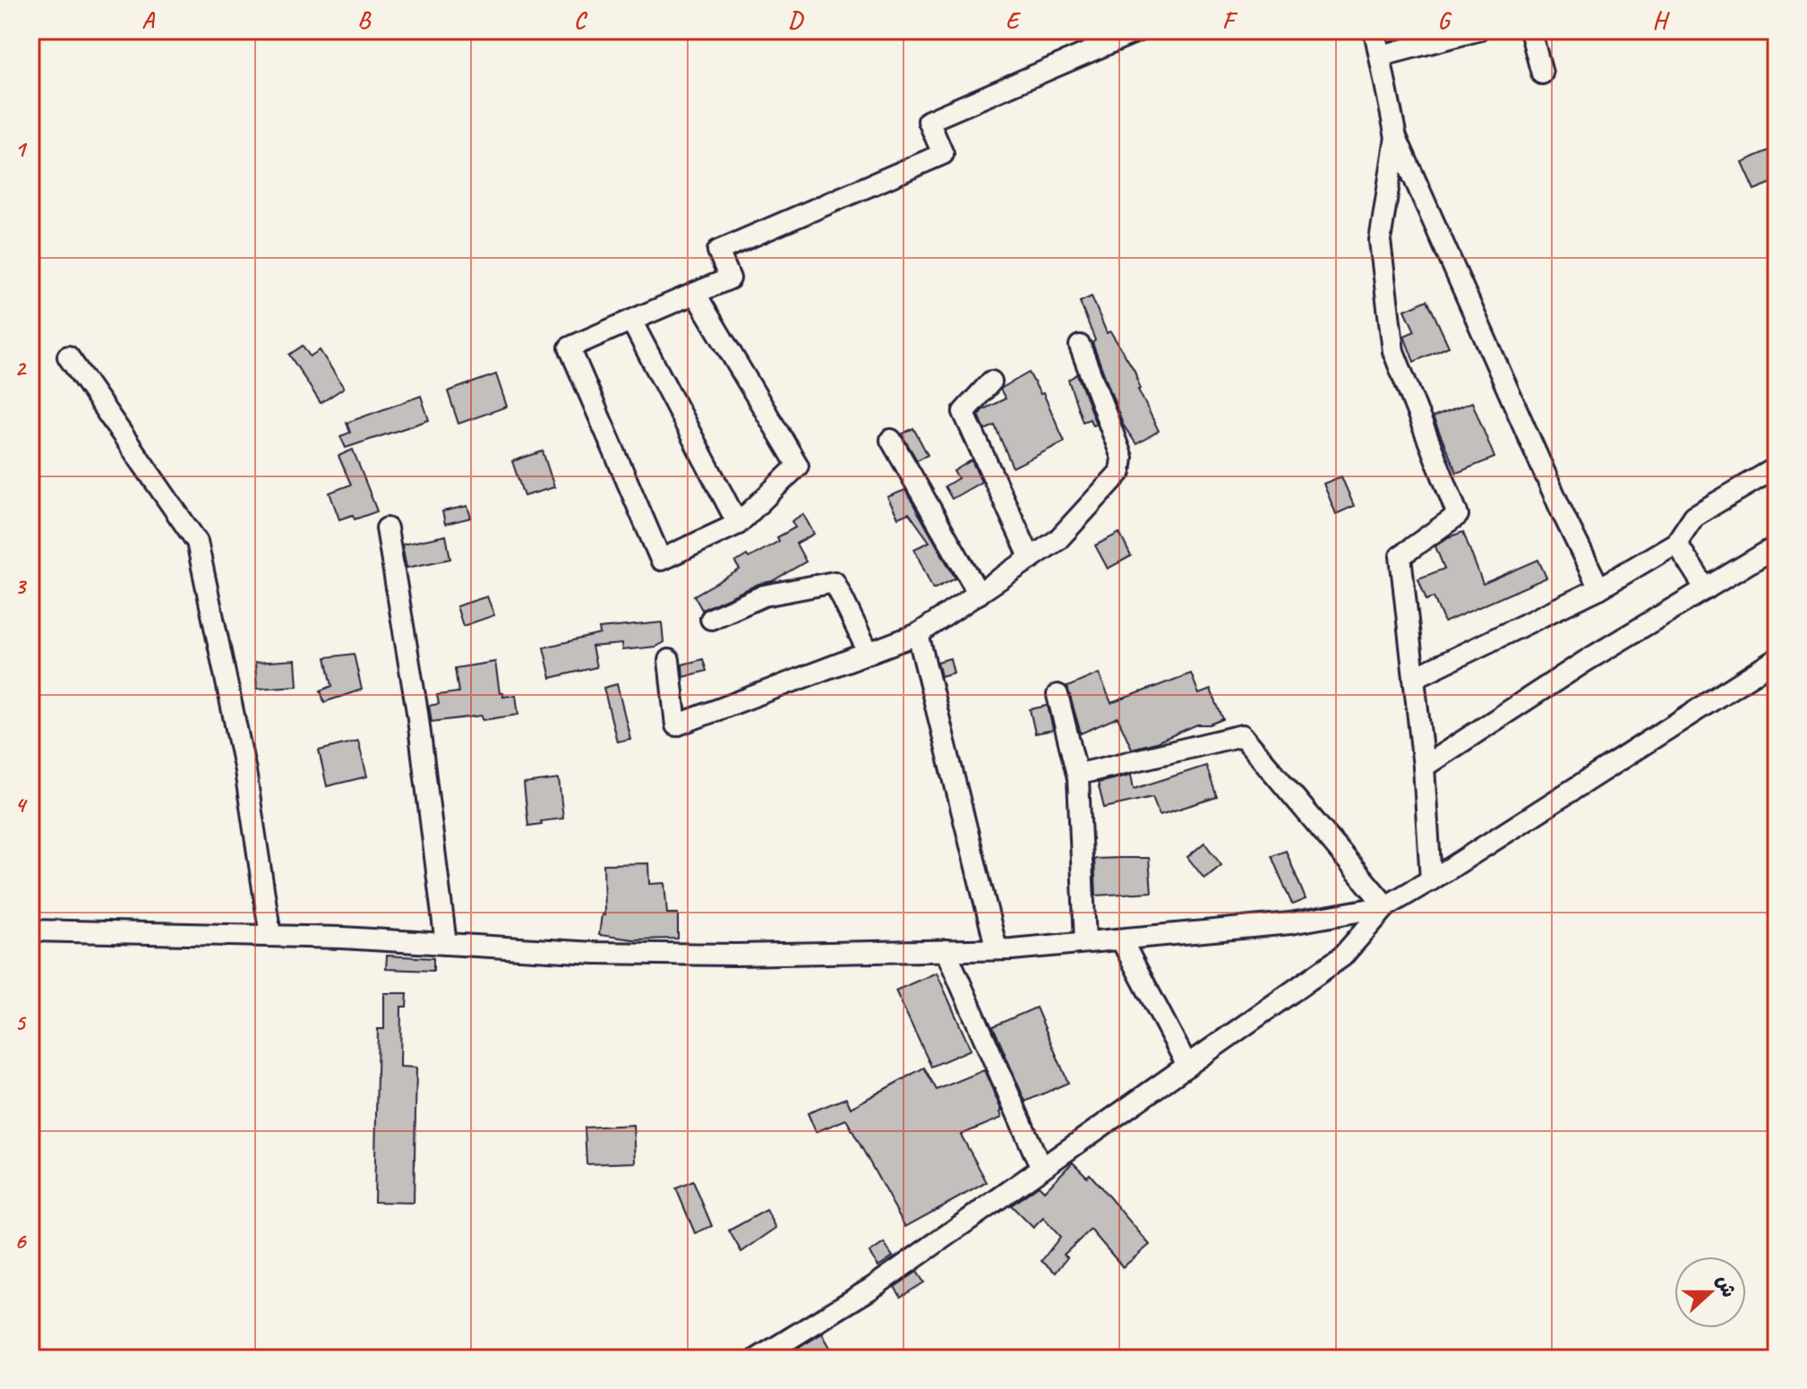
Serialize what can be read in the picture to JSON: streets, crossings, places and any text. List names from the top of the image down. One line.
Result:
{"north":"right","grid":{"columns":["A","B","C","D","E","F","G","H"],"rows":["1","2","3","4","5","6"]}}
